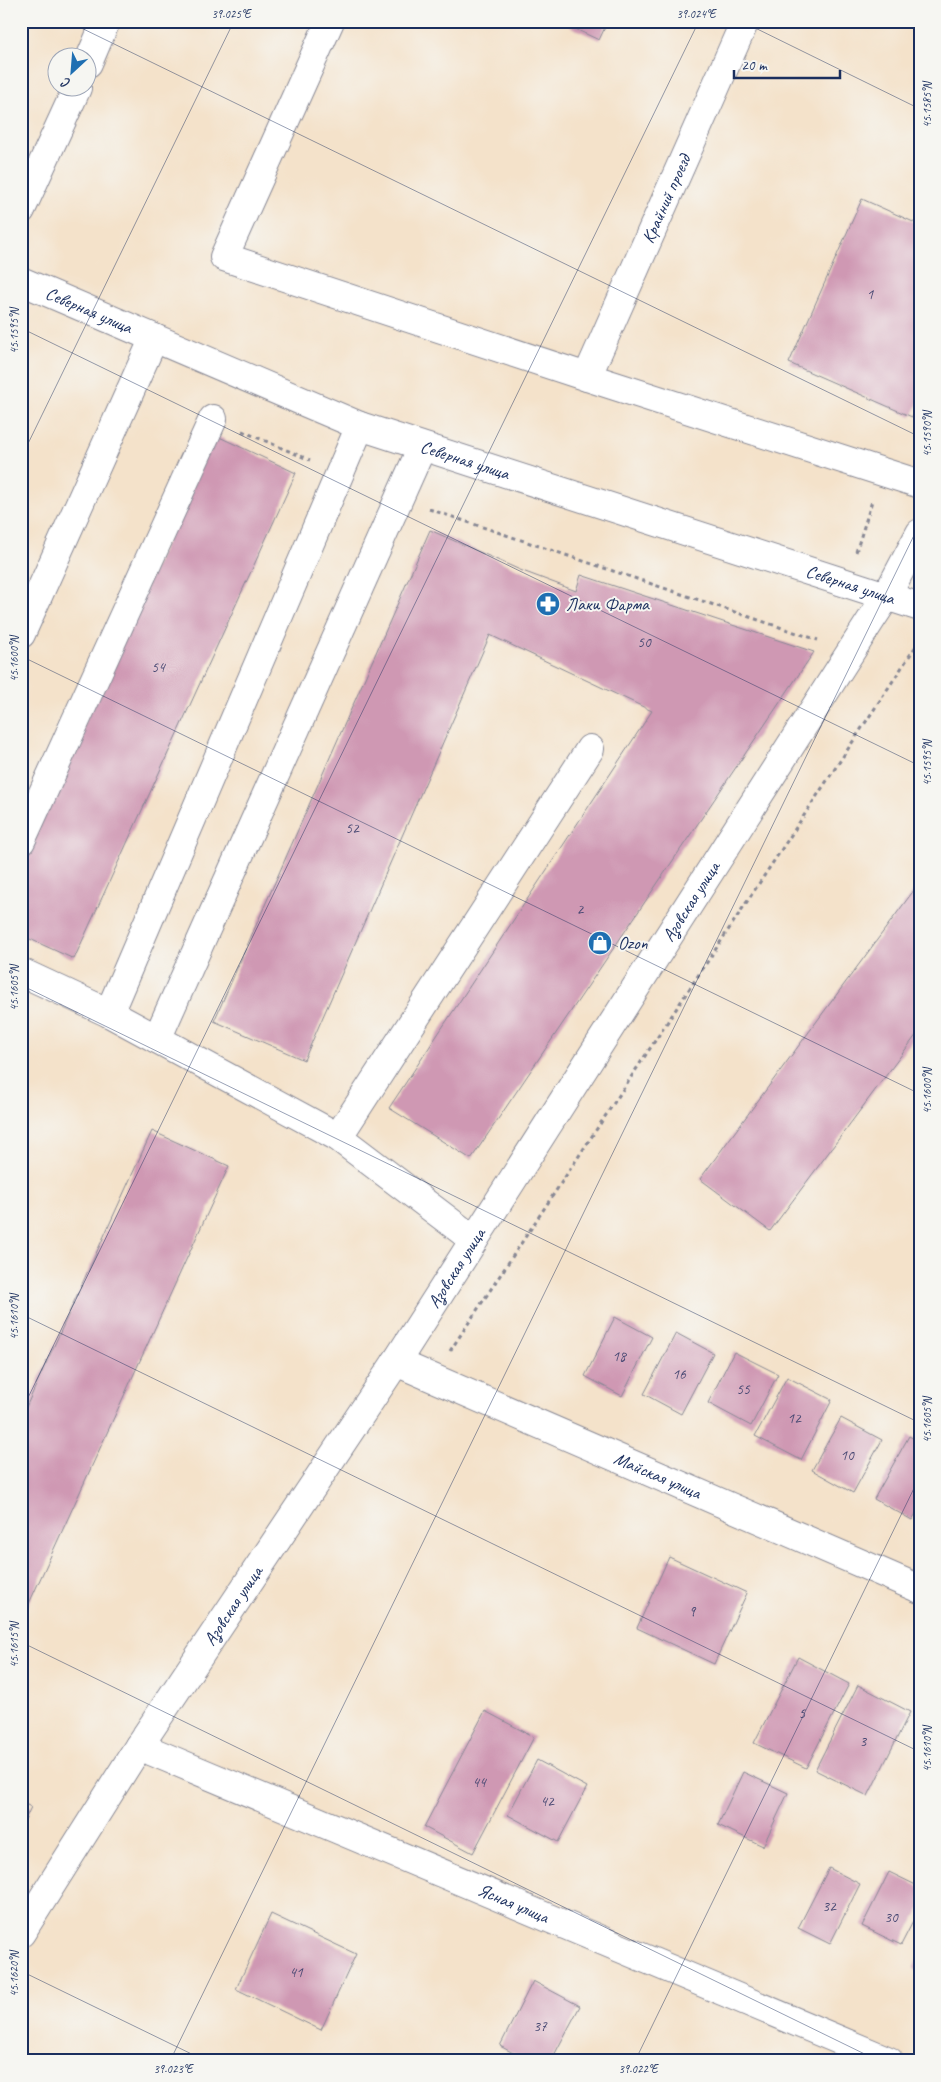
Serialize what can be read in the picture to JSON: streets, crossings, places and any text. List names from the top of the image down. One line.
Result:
{"streets":{"street":["Крайний проезд","Северная улица","Азовская улица","Майская улица","Ясная улица"]},"crossings":[["Северная улица","Азовская улица"],["Азовская улица","Майская улица"],["Азовская улица","Ясная улица"]],"places":{"pharmacy":["Лаки Фарма"],"shop":["Ozon"]},"house_numbers":["1","50","54","52","2","18","16","55","12","10","9","5","3","44","42","32","30","41","37"],"scale_bar":"20 m","north":"bottom left","coordinates":["39.025°E","39.024°E","45.1585°N","45.1595°N","45.1590°N","45.1600°N","45.1605°N","45.1610°N","45.1615°N","45.1620°N","39.023°E","39.022°E"]}
